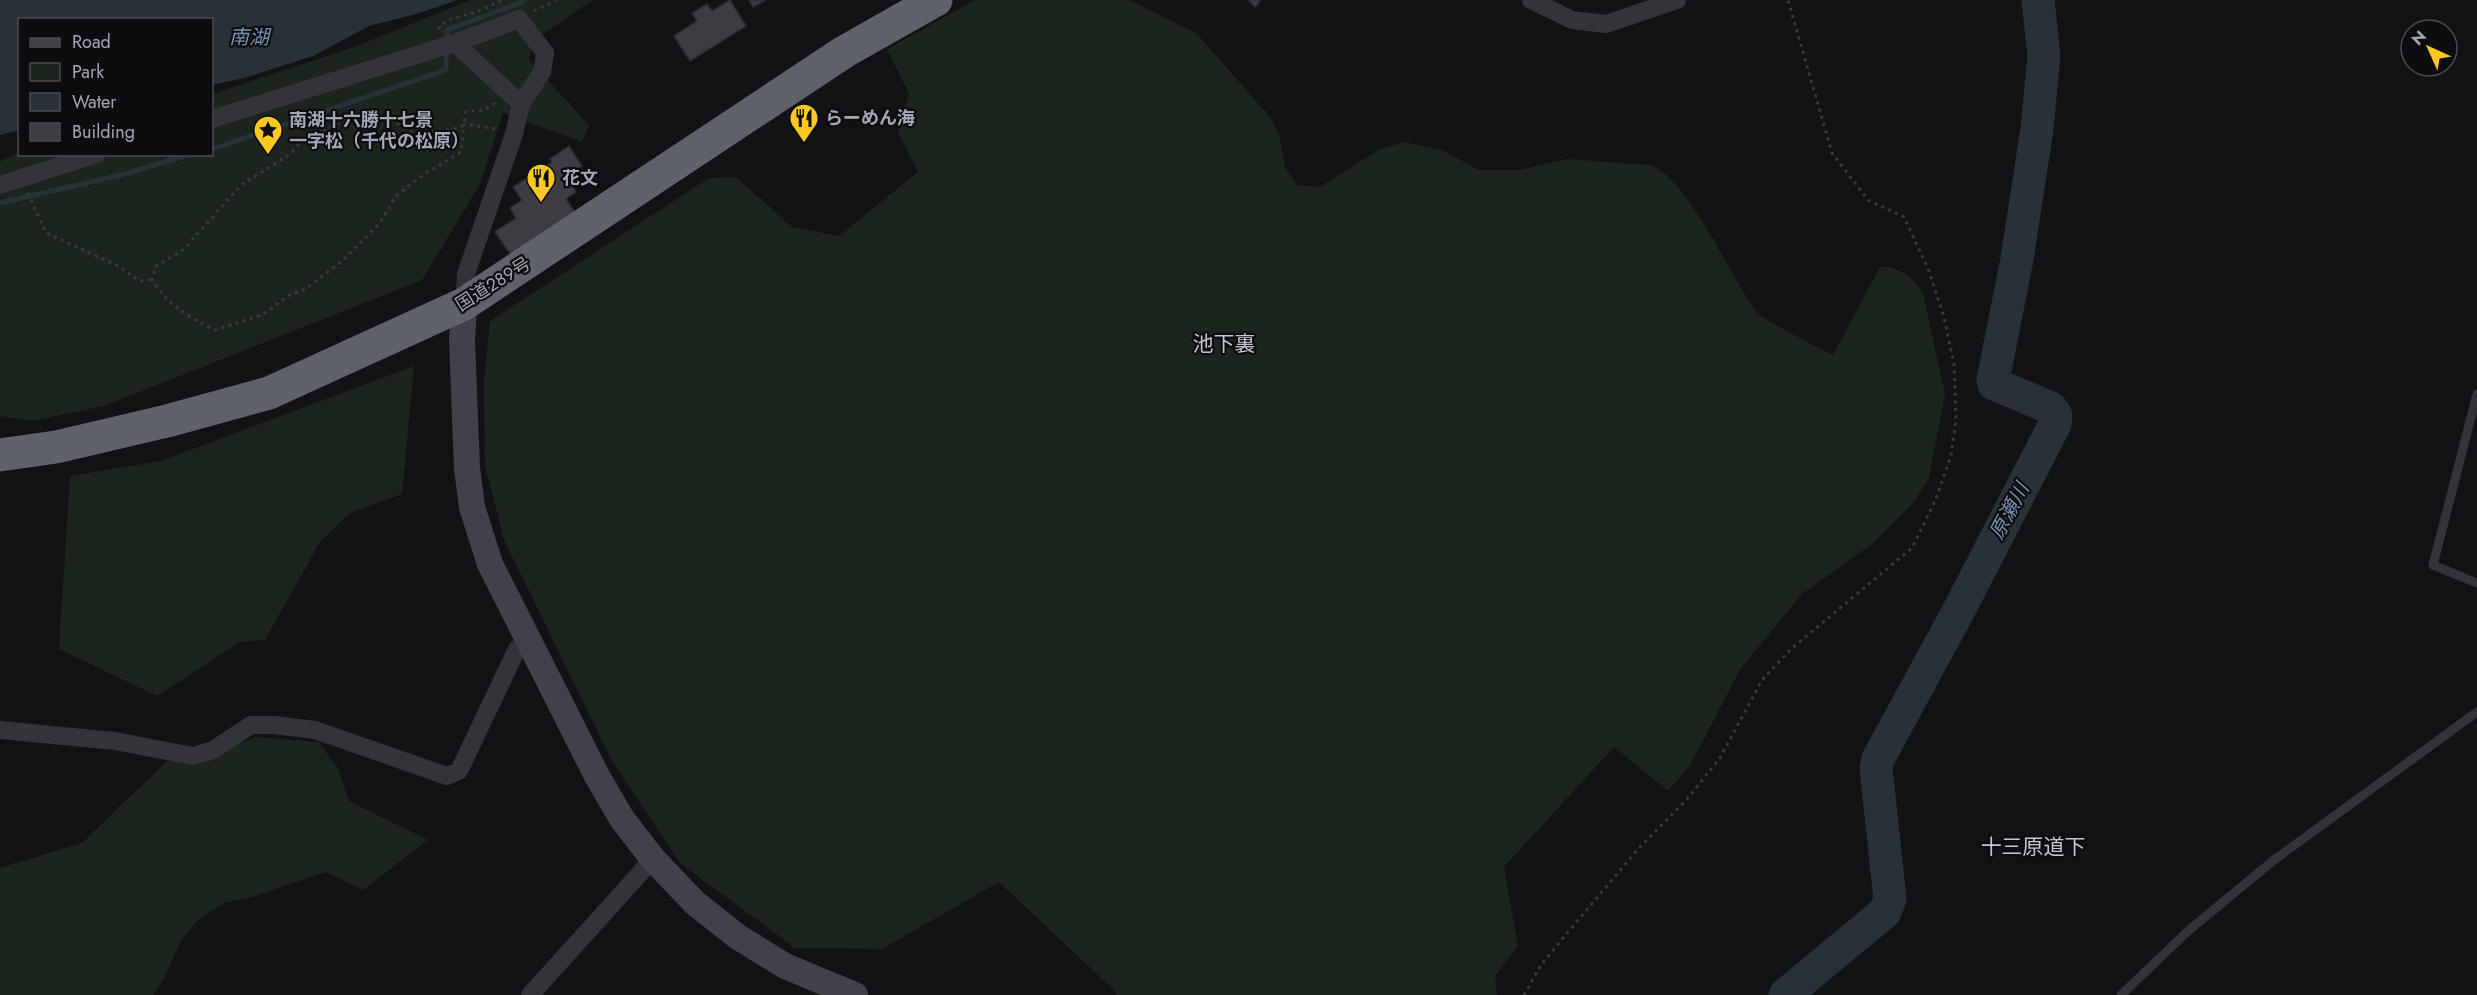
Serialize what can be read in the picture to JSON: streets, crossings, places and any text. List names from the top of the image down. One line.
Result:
{"streets":{"highway":["国道289号"]},"districts":["池下裏","十三原道下"],"water":["南湖","原瀬川"],"places":{"restaurant":["らーめん海","花文"],"place":["南湖十六勝十七景 一字松（千代の松原）"]},"legend":["Road","Park","Water","Building"],"north":"top left"}
